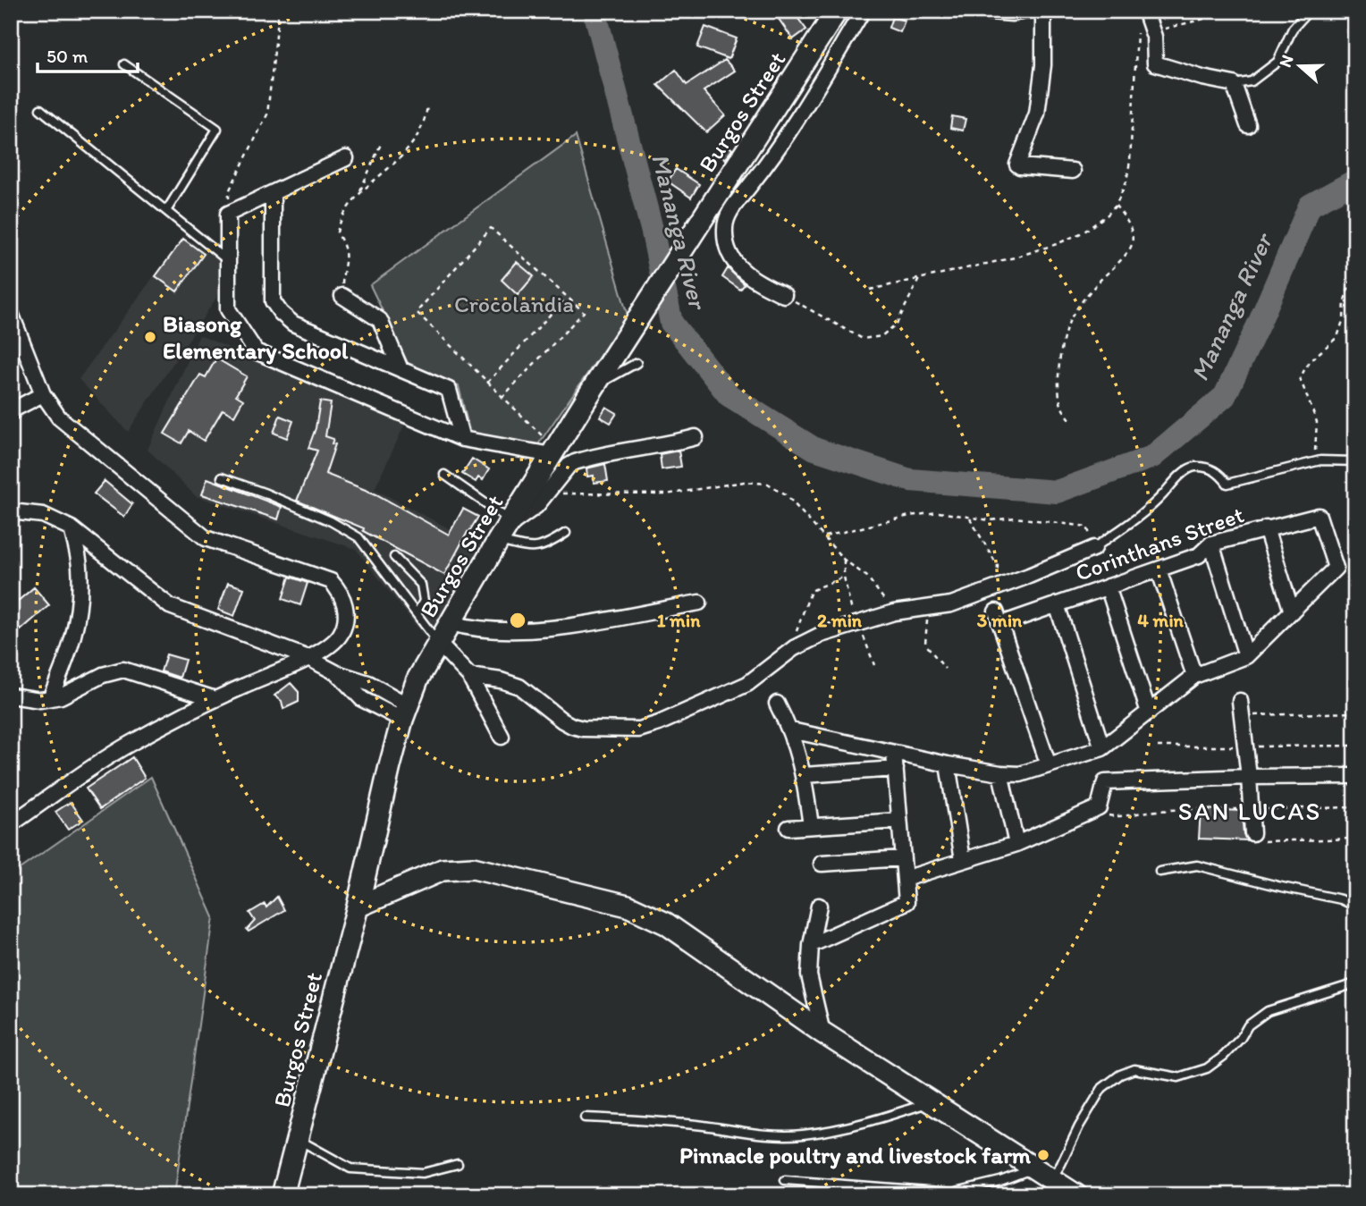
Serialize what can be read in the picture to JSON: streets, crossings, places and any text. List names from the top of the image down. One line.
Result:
{"streets":{"street":["Burgos Street","Corinthans Street"]},"districts":["SAN LUCAS"],"water":["Mananga River"],"parks":["Crocolandia"],"places":["Biasong Elementary School","Pinnacle poultry and livestock farm"],"scale_bar":"50 m","north":"left","rings":["1 min","2 min","3 min","4 min"]}
